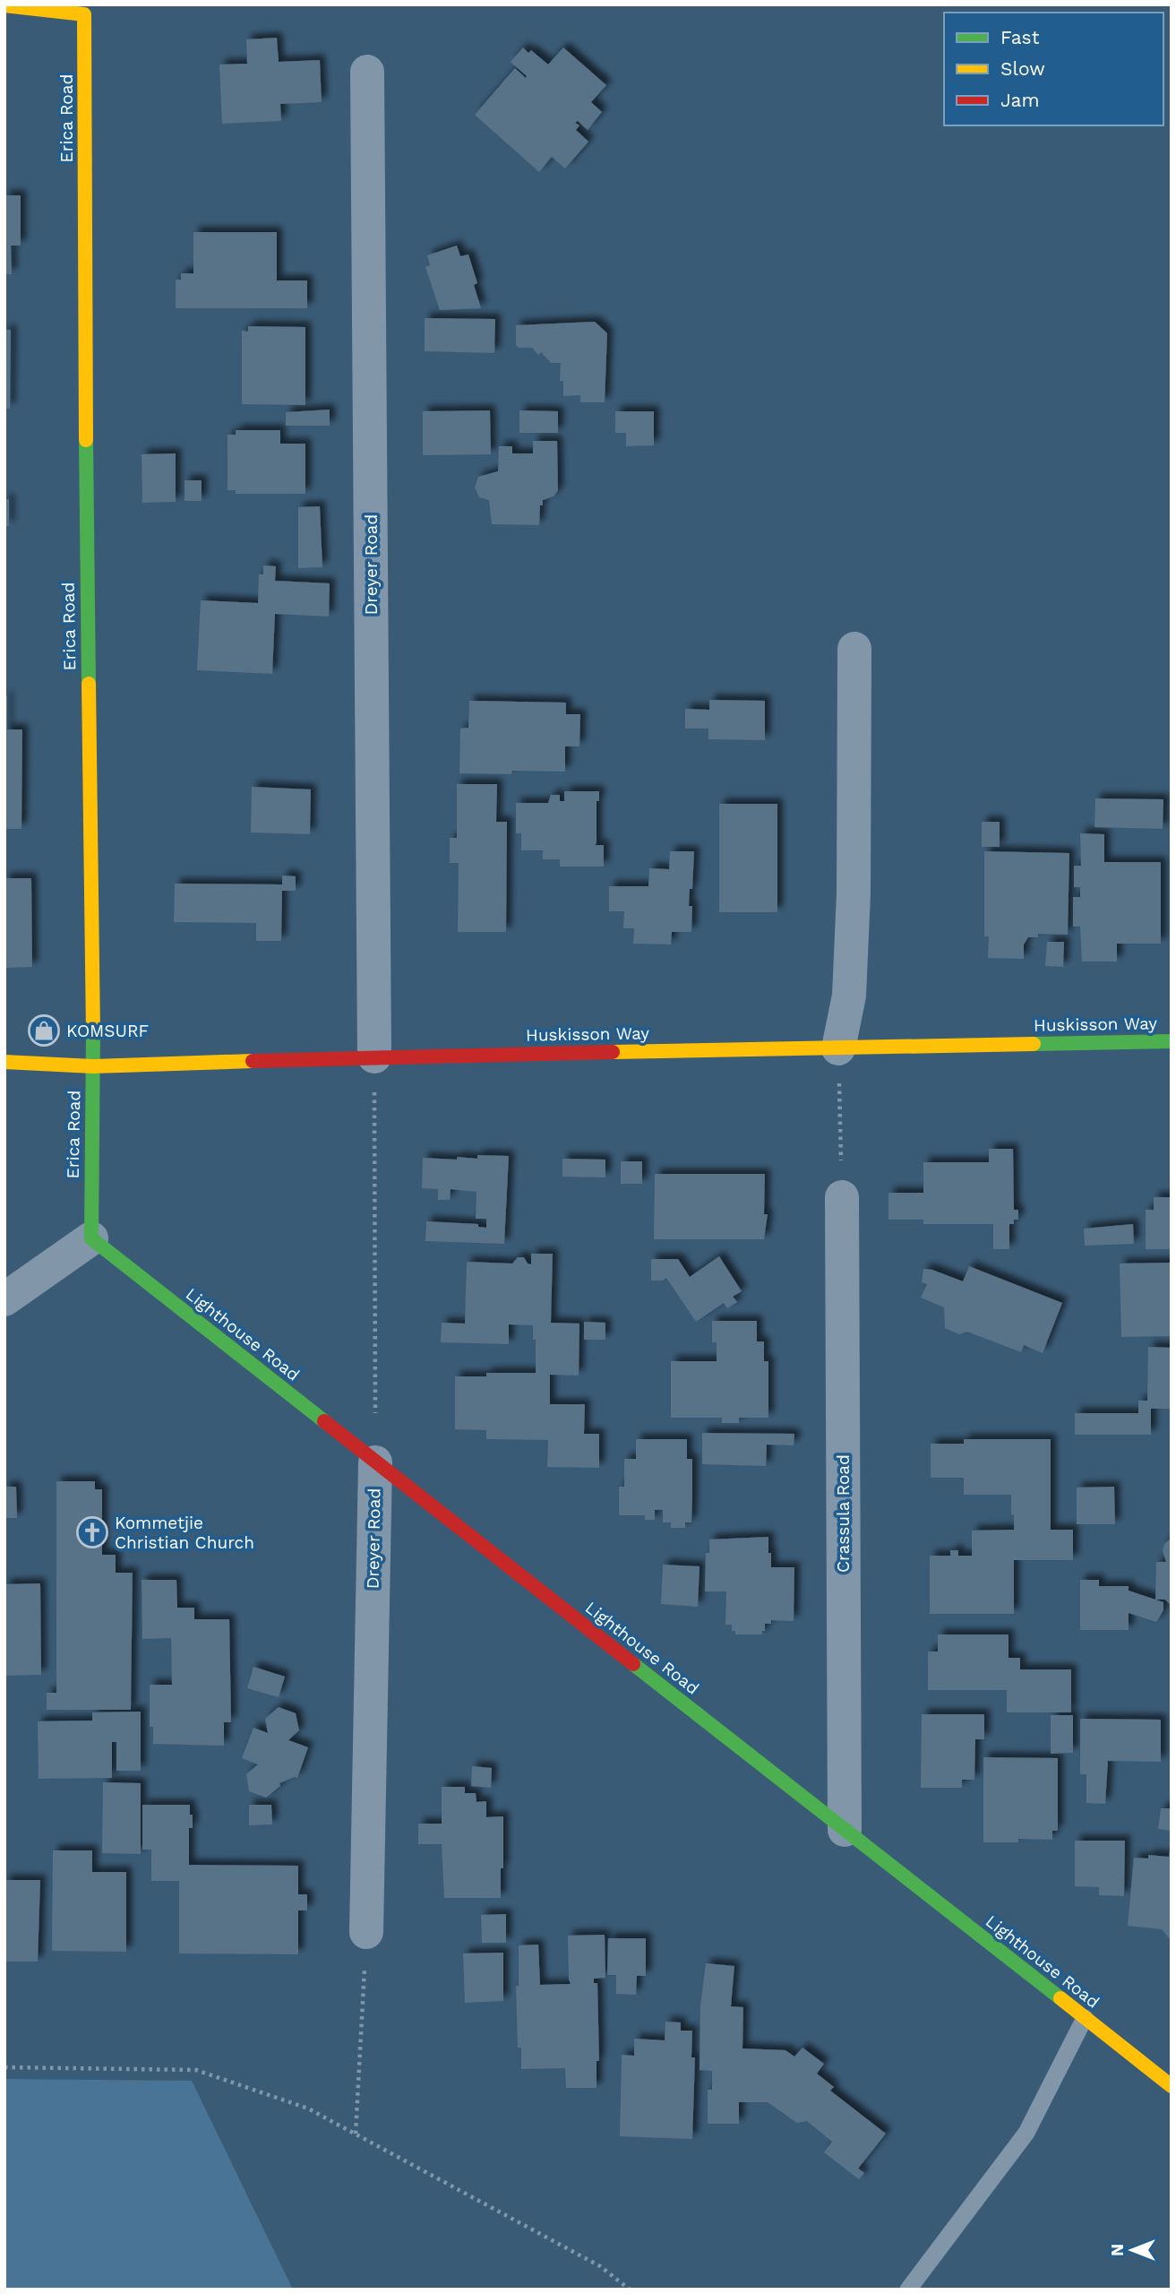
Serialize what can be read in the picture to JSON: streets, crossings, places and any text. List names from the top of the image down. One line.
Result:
{"streets":{"street":["Erica Road","Dreyer Road","Huskisson Way","Lighthouse Road","Crassula Road"]},"crossings":[["Erica Road","Huskisson Way"],["Erica Road","Lighthouse Road"],["Dreyer Road","Huskisson Way"],["Dreyer Road","Lighthouse Road"],["Lighthouse Road","Crassula Road"]],"places":{"shop":["KOMSURF"],"church":["Kommetjie Christian Church"]},"legend":["Fast","Slow","Jam"],"north":"left"}
